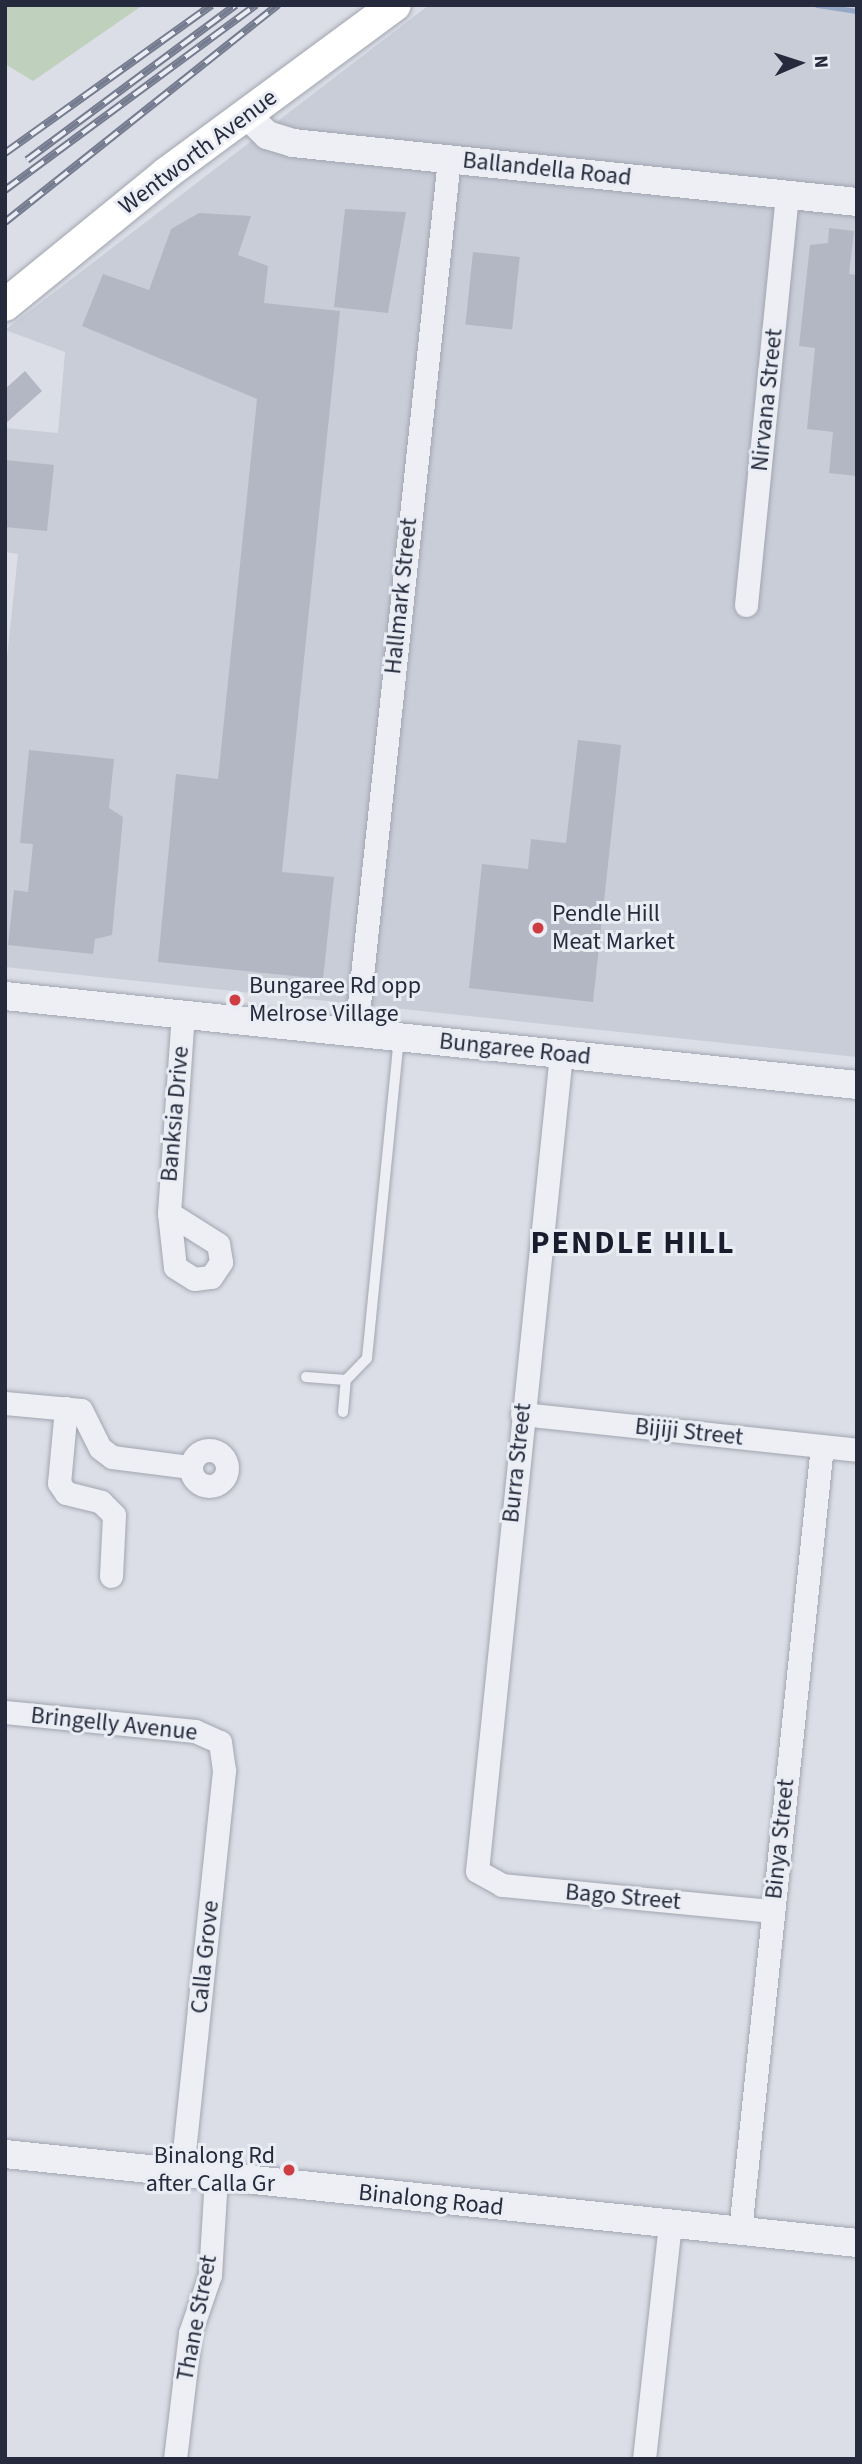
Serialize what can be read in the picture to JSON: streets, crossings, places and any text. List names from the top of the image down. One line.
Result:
{"streets":{"main road":["Wentworth Avenue"],"street":["Ballandella Road","Nirvana Street","Hallmark Street","Bungaree Road","Banksia Drive","Bijiji Street","Burra Street","Bringelly Avenue","Binya Street","Bago Street","Calla Grove","Binalong Road","Thane Street"]},"crossings":[["Wentworth Avenue","Ballandella Road"],["Ballandella Road","Nirvana Street"],["Ballandella Road","Hallmark Street"],["Hallmark Street","Bungaree Road"],["Bungaree Road","Banksia Drive"],["Bungaree Road","Burra Street"],["Bijiji Street","Burra Street"],["Bijiji Street","Binya Street"],["Burra Street","Bago Street"],["Bringelly Avenue","Calla Grove"],["Binya Street","Bago Street"],["Binya Street","Binalong Road"],["Calla Grove","Binalong Road"],["Binalong Road","Thane Street"]],"districts":["PENDLE HILL"],"places":["Pendle Hill Meat Market","Bungaree Rd opp Melrose Village","Binalong Rd after Calla Gr"],"north":"right"}
